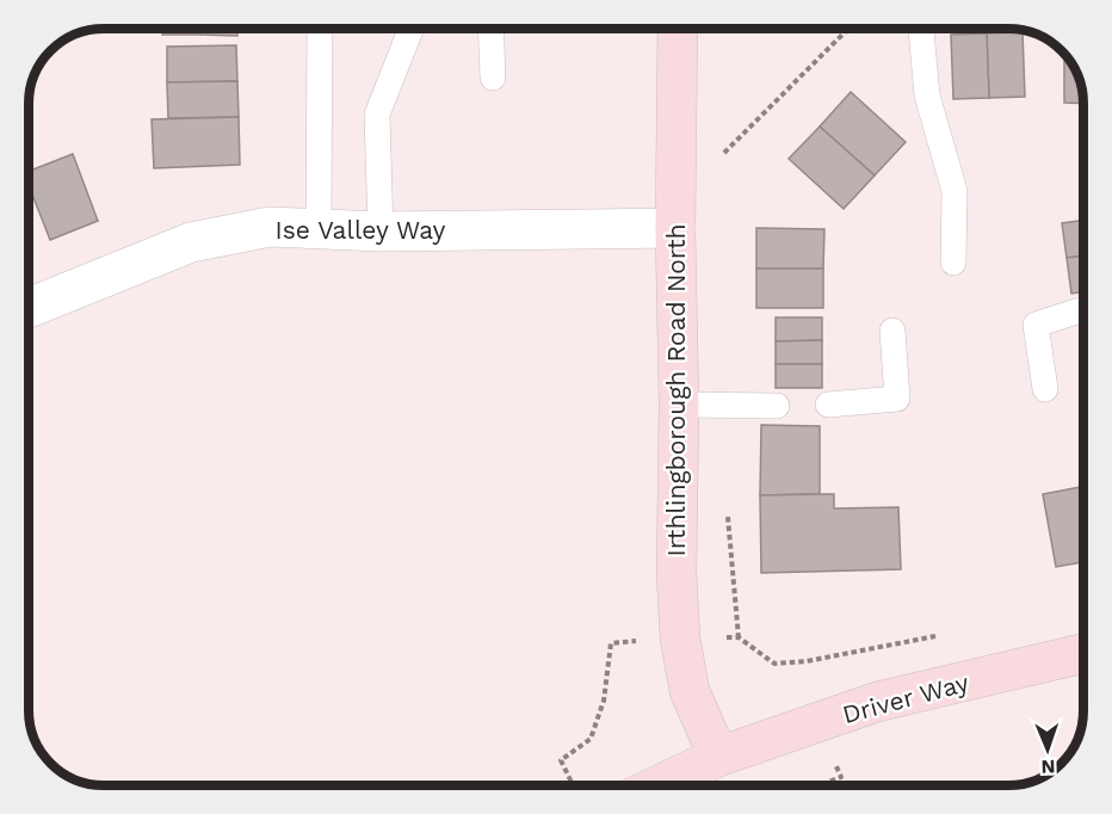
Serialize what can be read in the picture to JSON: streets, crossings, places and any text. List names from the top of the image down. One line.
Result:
{"streets":{"main road":["Irthlingborough Road North","Driver Way"],"street":["Ise Valley Way"]},"crossings":[["Ise Valley Way","Irthlingborough Road North"],["Irthlingborough Road North","Driver Way"]],"north":"bottom"}
